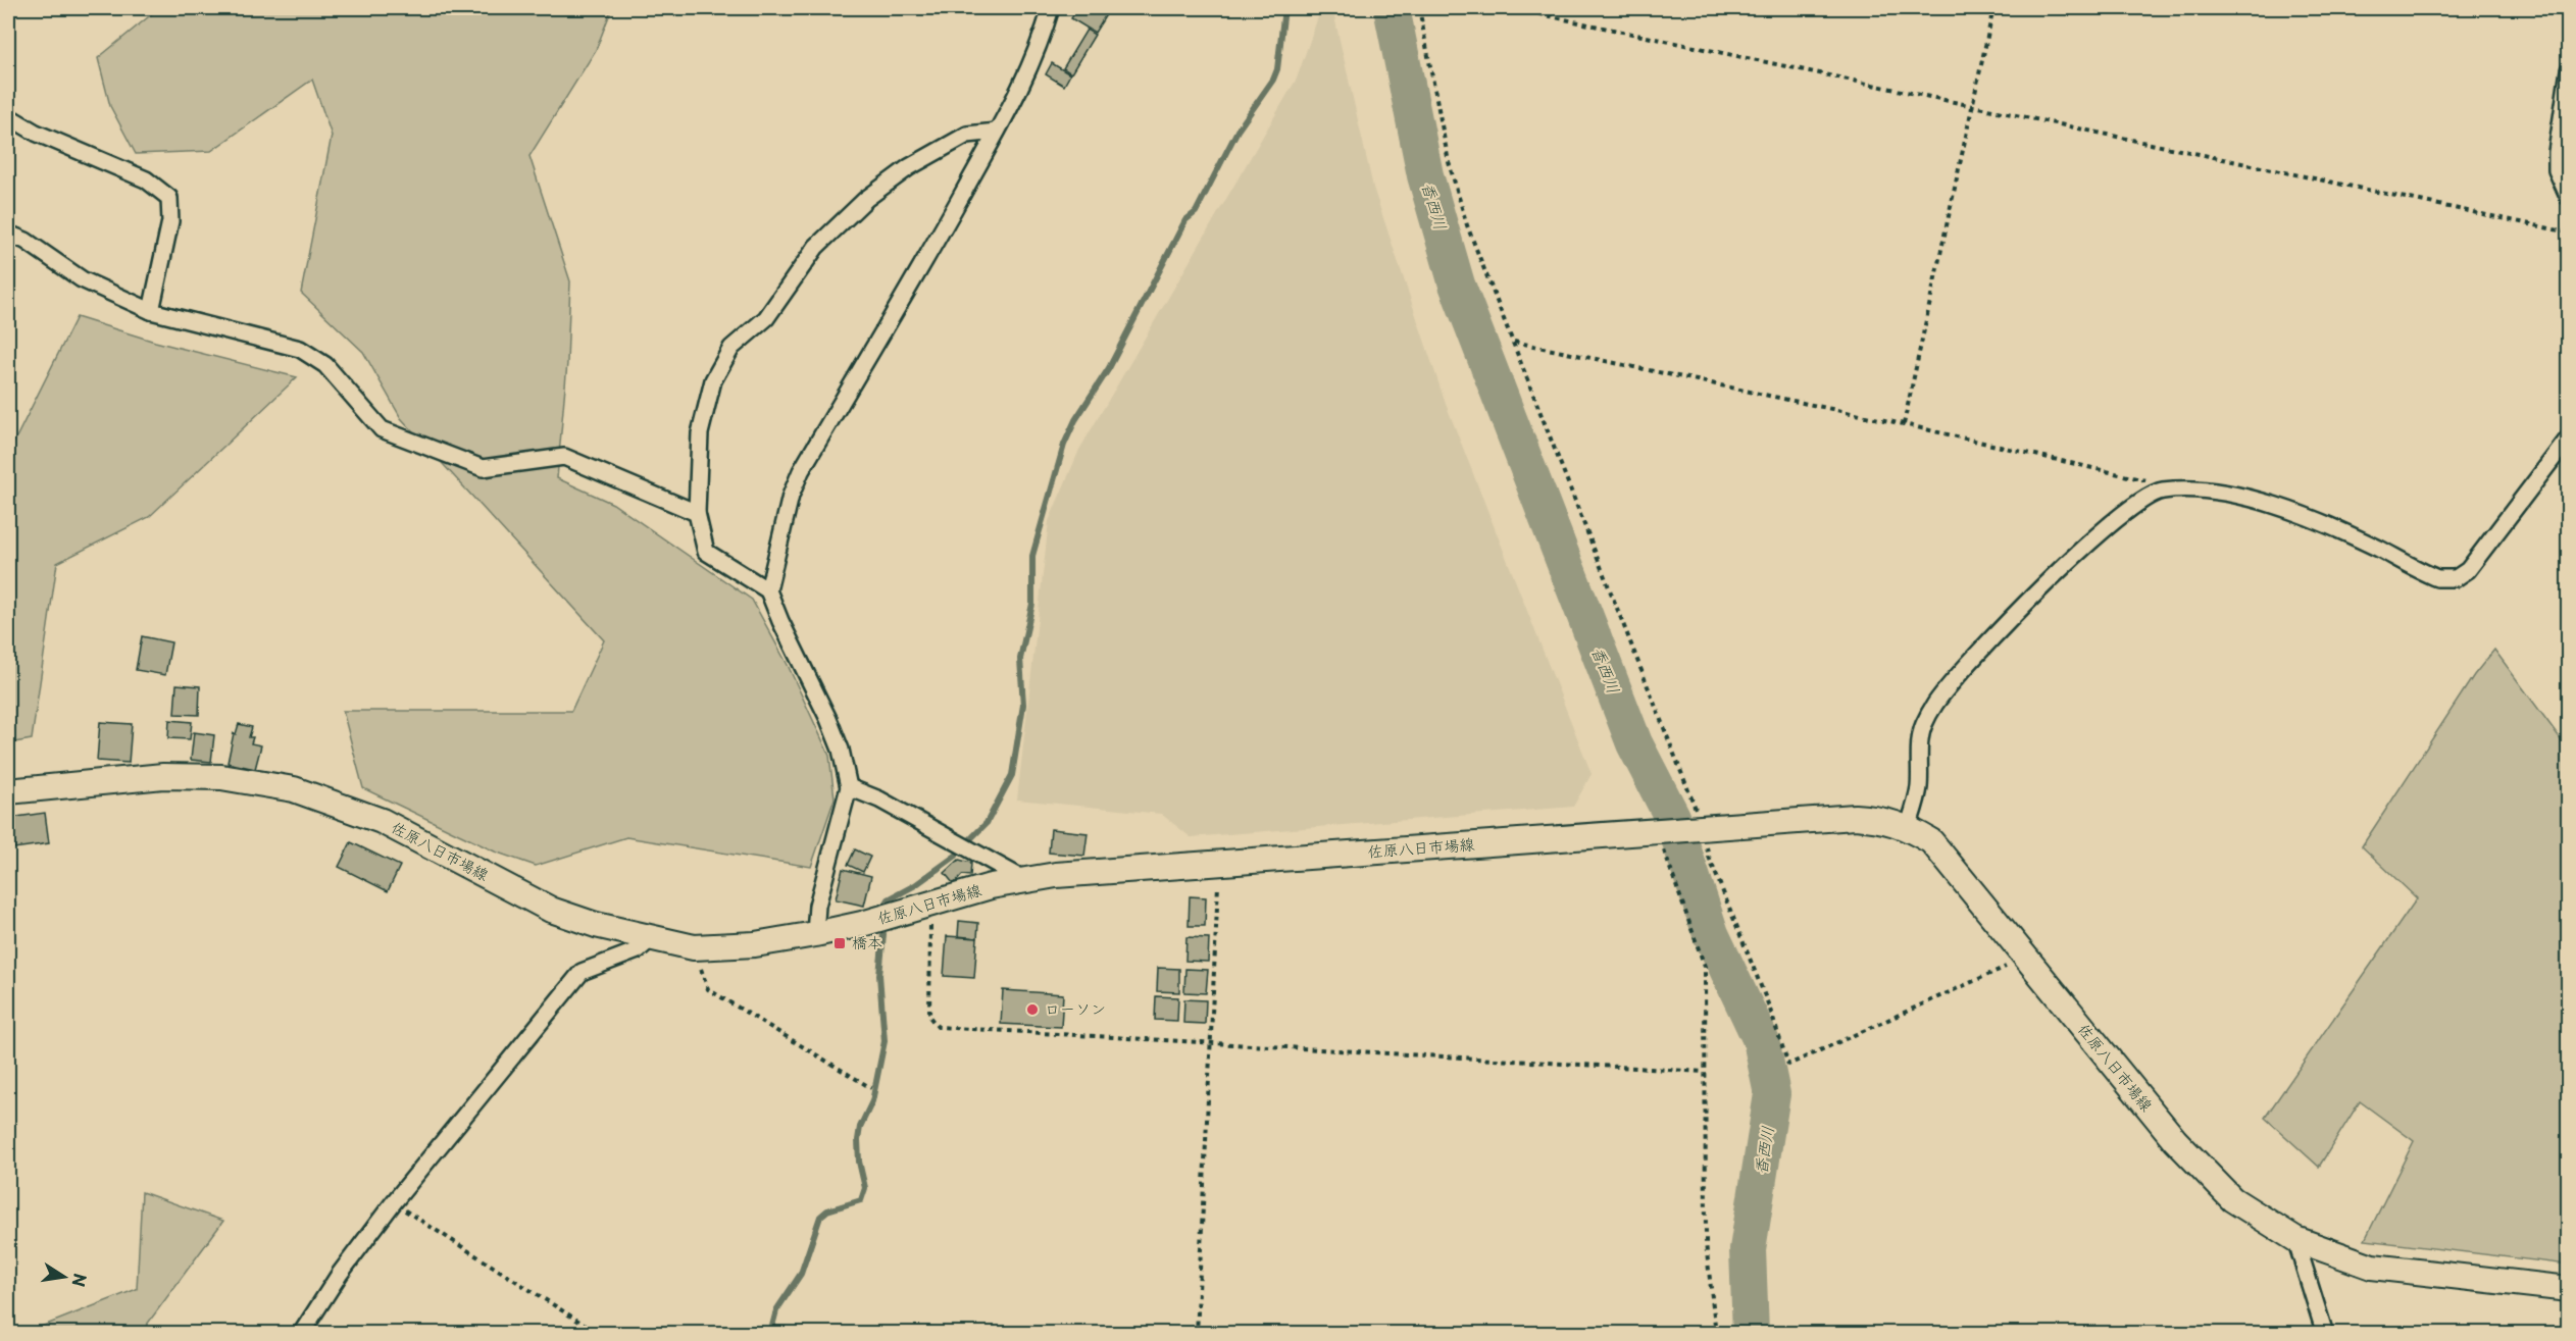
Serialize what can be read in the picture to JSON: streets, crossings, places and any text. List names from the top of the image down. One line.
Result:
{"streets":{"main road":["佐原八日市場線"]},"water":["香西川"],"places":{"transit":["橋本"],"other":["ローソン"]},"north":"right"}
